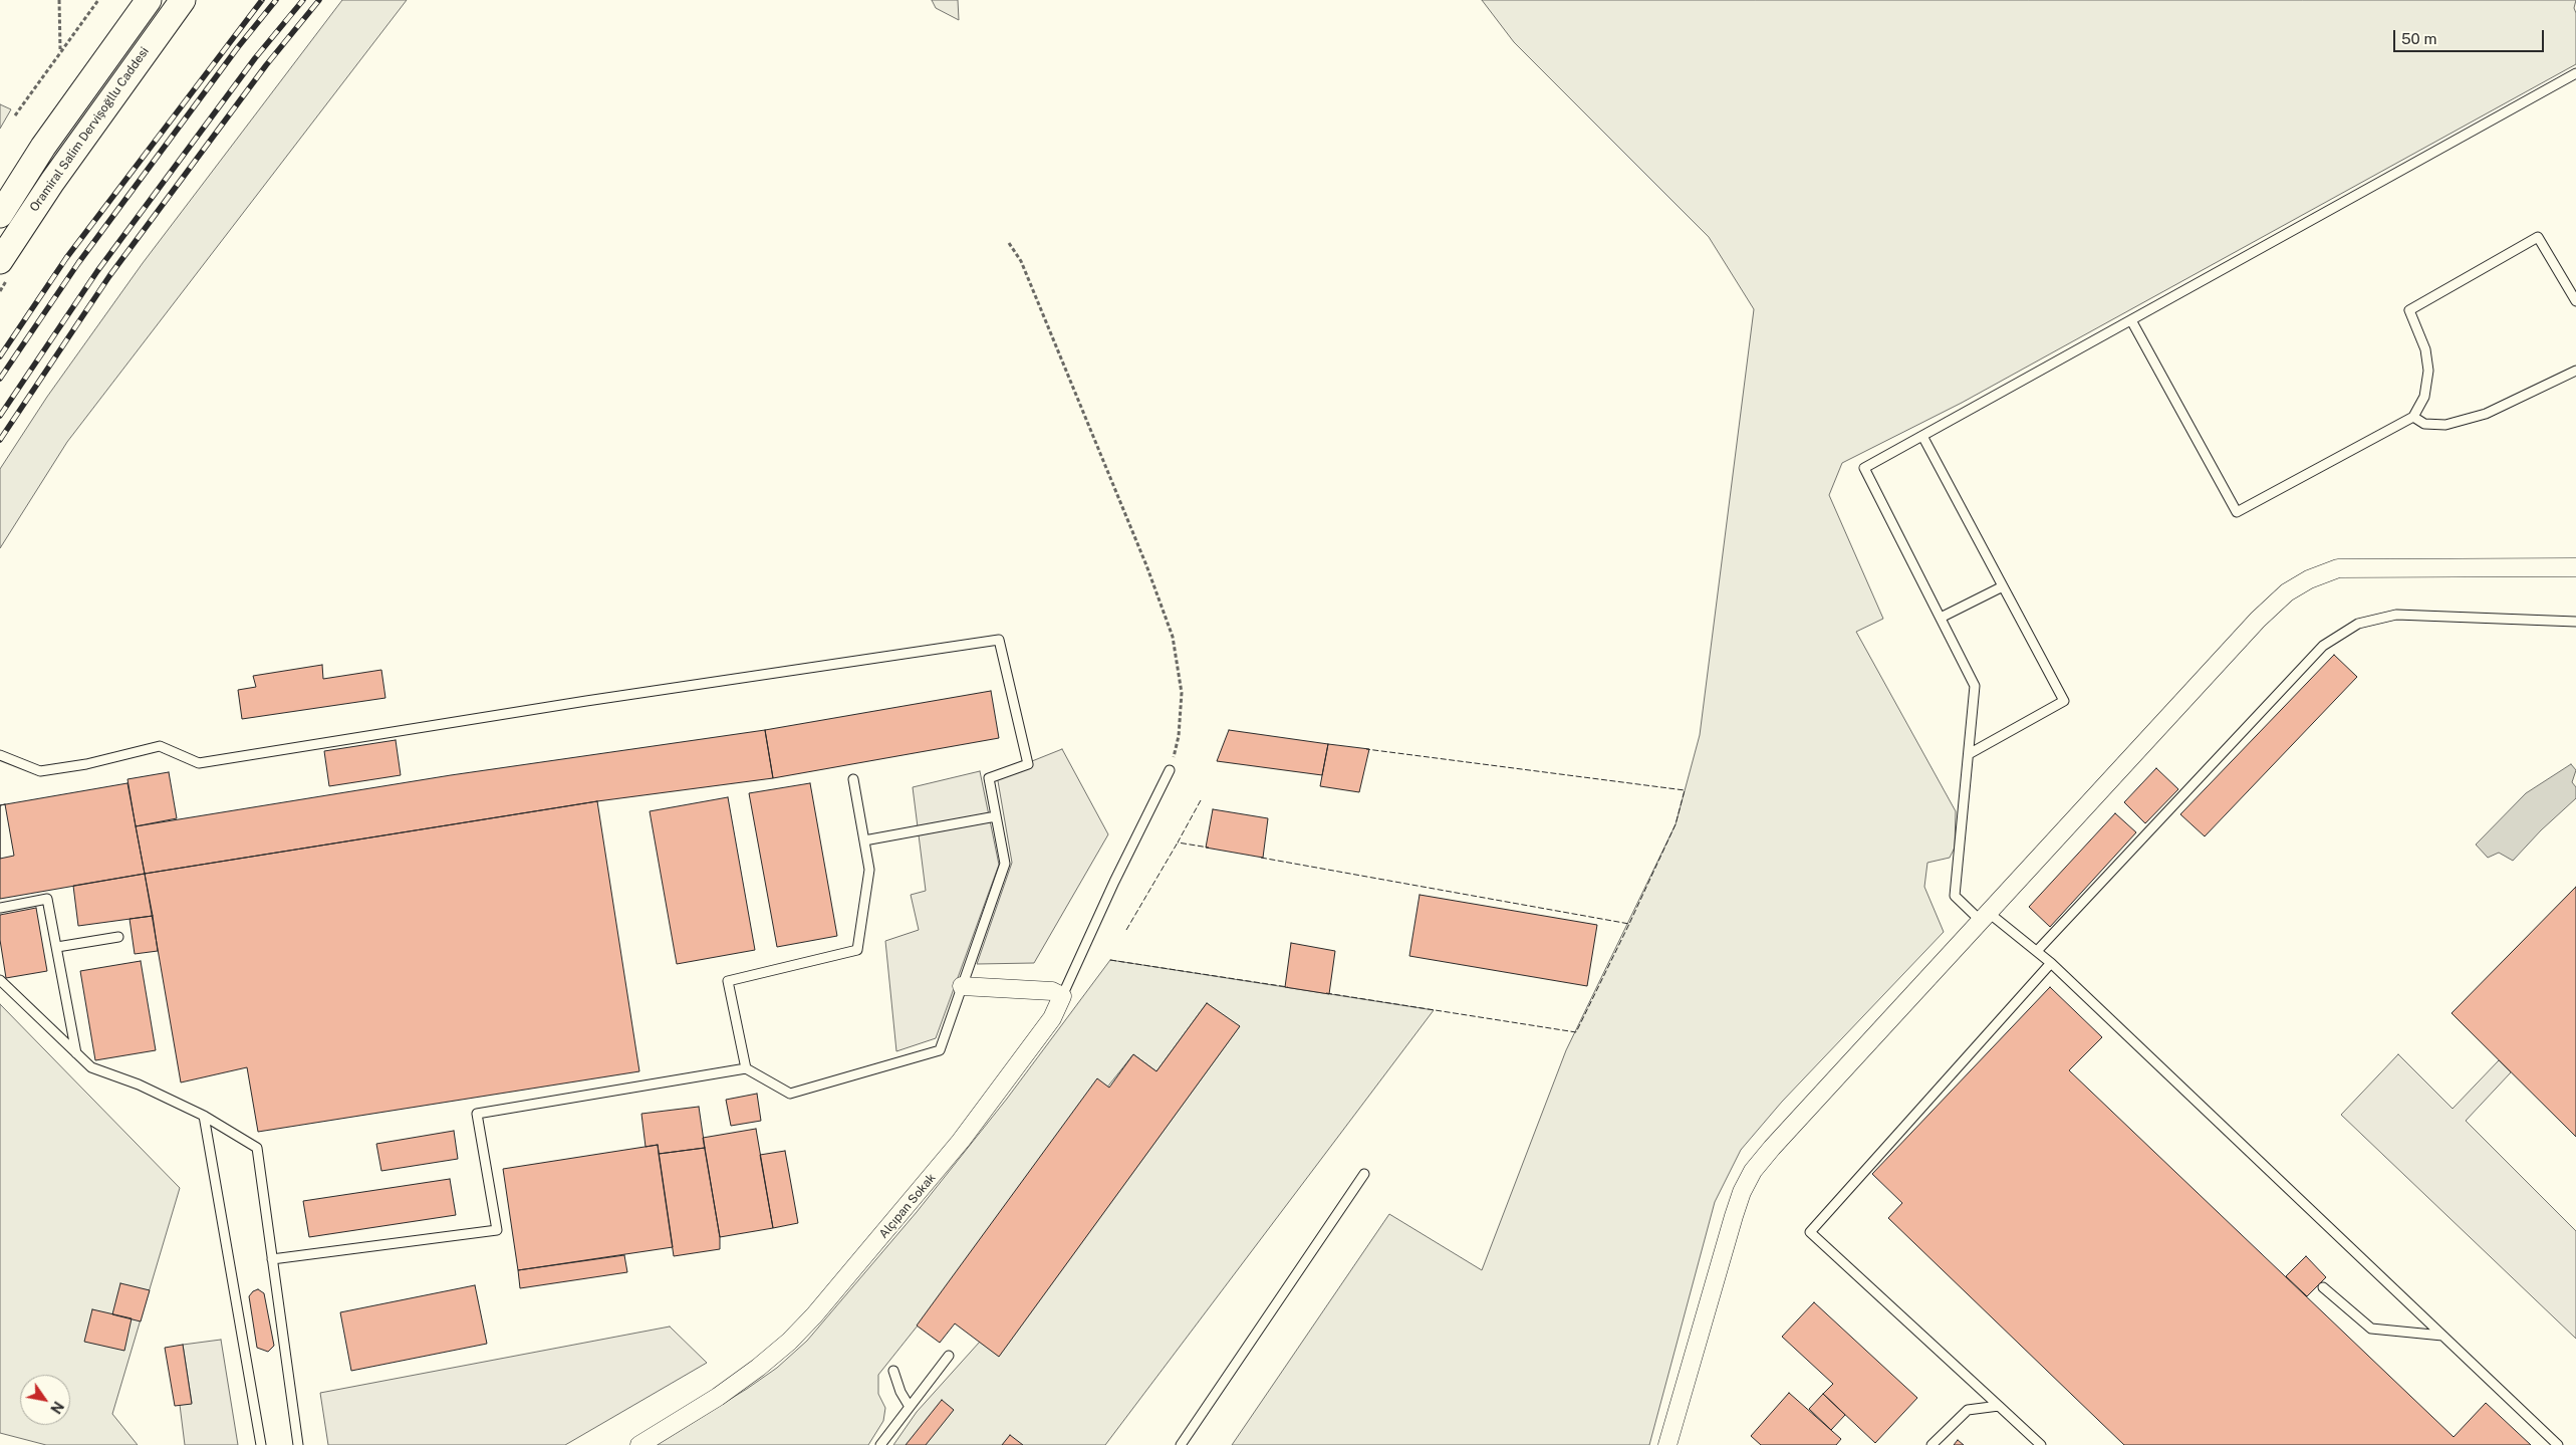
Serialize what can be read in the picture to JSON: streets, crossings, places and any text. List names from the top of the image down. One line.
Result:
{"streets":{"main road":["Oramiral Salim Dervişoğllu Caddesi"],"street":["Alçıpan Sokak"]},"scale_bar":"50 m","north":"bottom right"}
